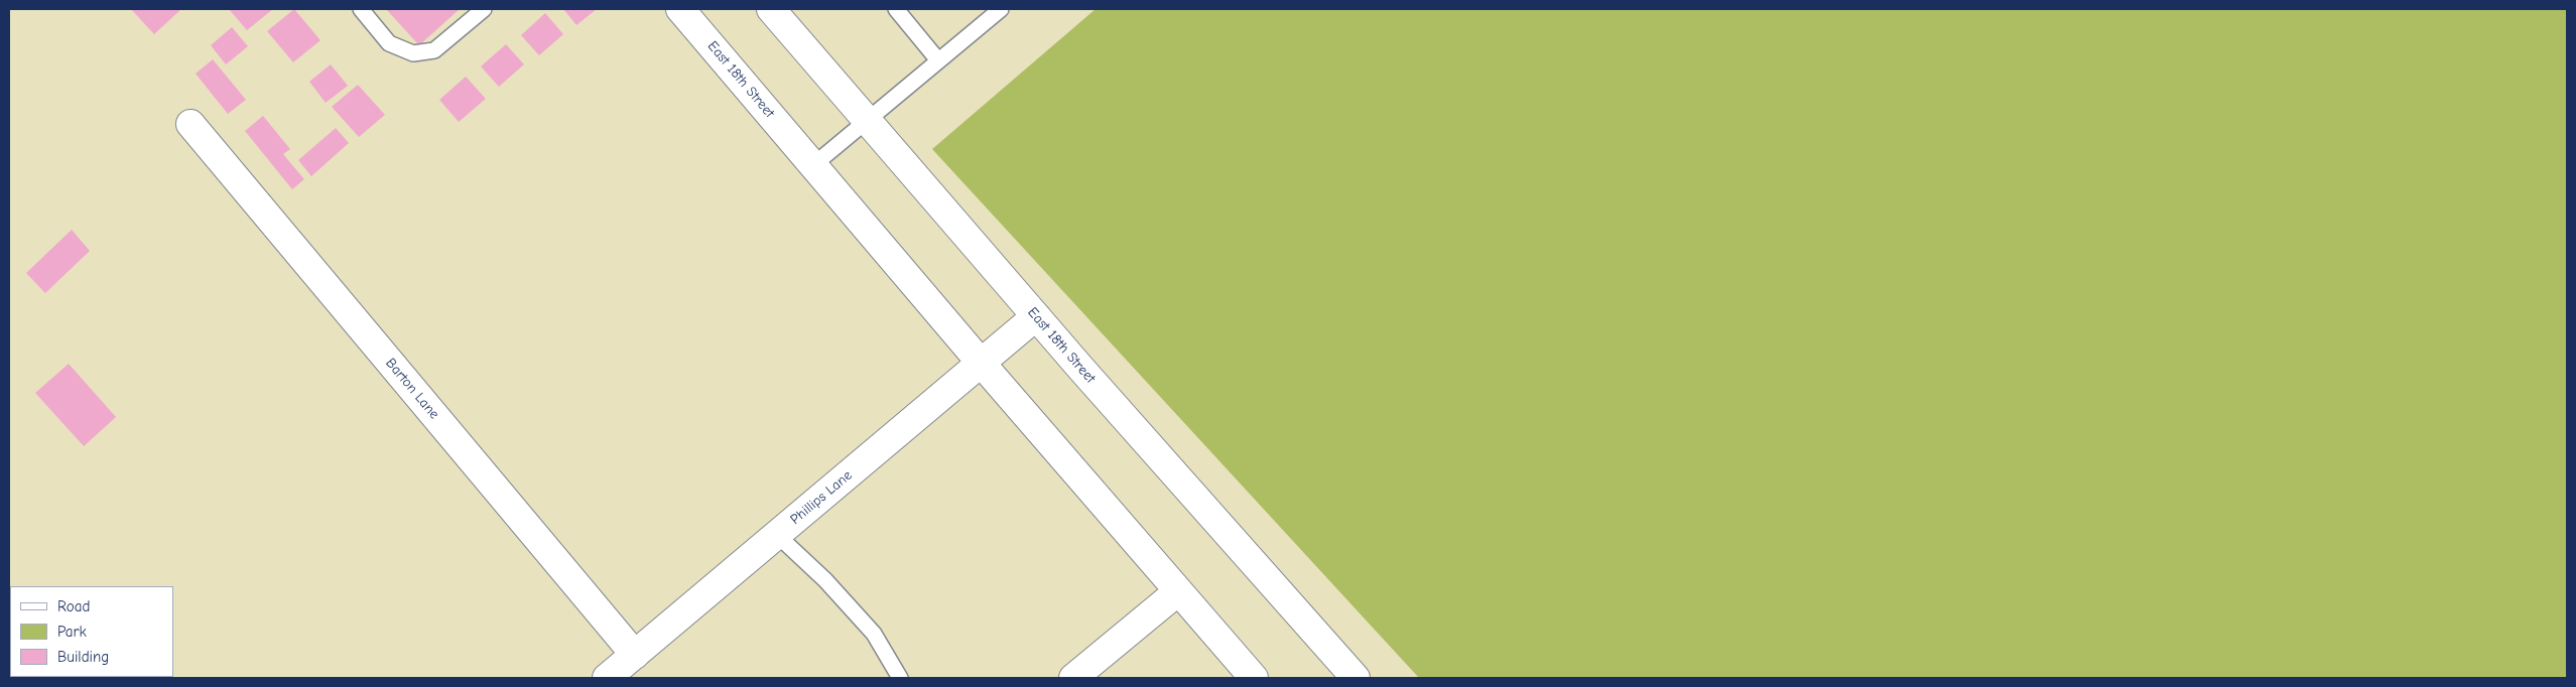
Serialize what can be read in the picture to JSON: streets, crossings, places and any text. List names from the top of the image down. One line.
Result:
{"streets":{"main road":["East 18th Street","Barton Lane","Phillips Lane"]},"crossings":[["East 18th Street","Phillips Lane"],["Barton Lane","Phillips Lane"]],"legend":["Road","Park","Building"]}
